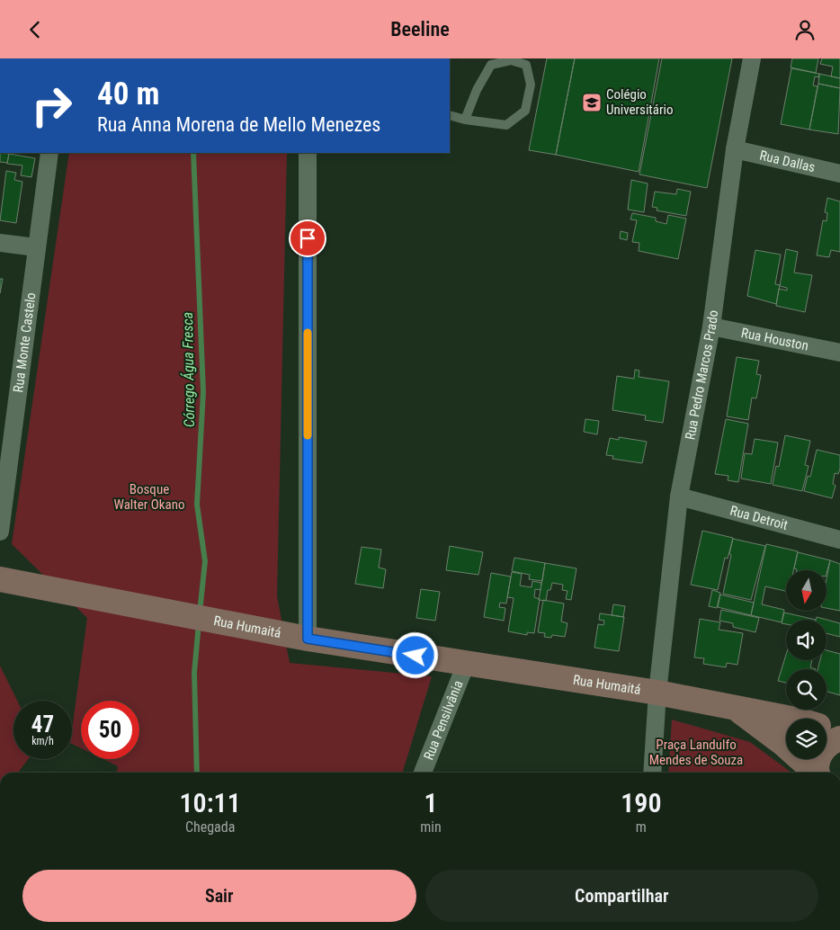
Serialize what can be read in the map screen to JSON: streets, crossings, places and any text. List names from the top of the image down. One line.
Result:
{"streets":{"main road":["Rua Humaitá"],"street":["Rua Dallas","Rua Houston","Rua Monte Castelo","Rua Pedro Marcos Prado","Rua Detroit","Rua Pensilvânia"]},"crossings":[["Rua Dallas","Rua Pedro Marcos Prado"],["Rua Houston","Rua Pedro Marcos Prado"],["Rua Pedro Marcos Prado","Rua Detroit"],["Rua Pedro Marcos Prado","Rua Humaitá"],["Rua Humaitá","Rua Pensilvânia"]],"water":["Córrego Água Fresca"],"parks":["Bosque Walter Okano","Praça Landulfo Mendes de Souza"],"places":{"school or university":["Colégio Universitário"]},"north":"bottom","page":{"header":"Beeline","turn":["40 m","Rua Anna Morena de Mello Menezes"],"speed":"47 km/h","limit":"50","eta":["10:11","Chegada","1","min","190","m"],"buttons":["Sair","Compartilhar"]}}
